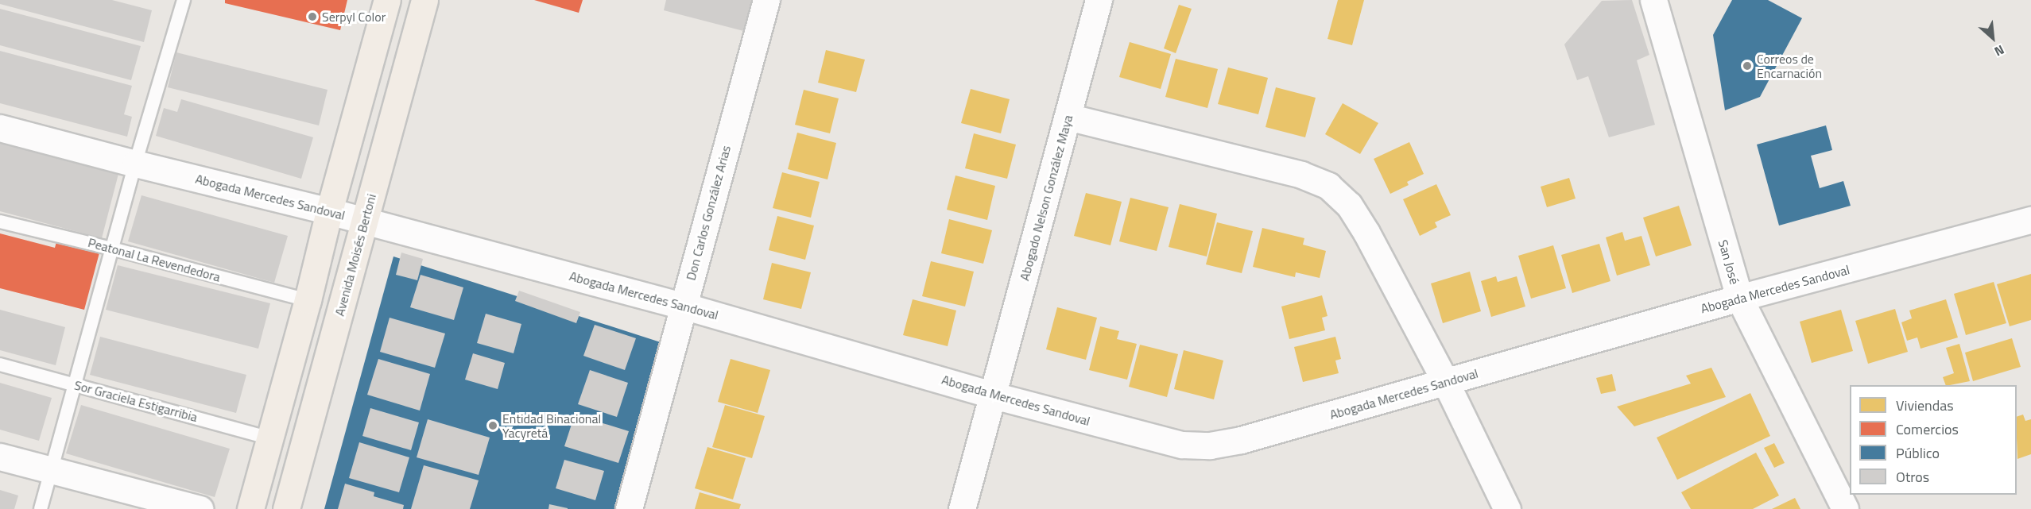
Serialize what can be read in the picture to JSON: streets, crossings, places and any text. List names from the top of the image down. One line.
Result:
{"streets":{"main road":["Avenida Moisés Bertoni"],"street":["Abogada Mercedes Sandoval","Abogado Nelson González Maya","Don Carlos González Arias","San José"],"lane":["Peatonal La Revendedora","Sor Graciela Estigarribia"]},"crossings":[["Abogada Mercedes Sandoval","Abogado Nelson González Maya"],["Abogada Mercedes Sandoval","Don Carlos González Arias"],["Abogada Mercedes Sandoval","Avenida Moisés Bertoni"],["Abogada Mercedes Sandoval","San José"]],"places":["Serpyl Color","Correos de Encarnación","Entidad Binacional Yacyretá"],"legend":["Viviendas","Comercios","Público","Otros"],"north":"bottom right"}
